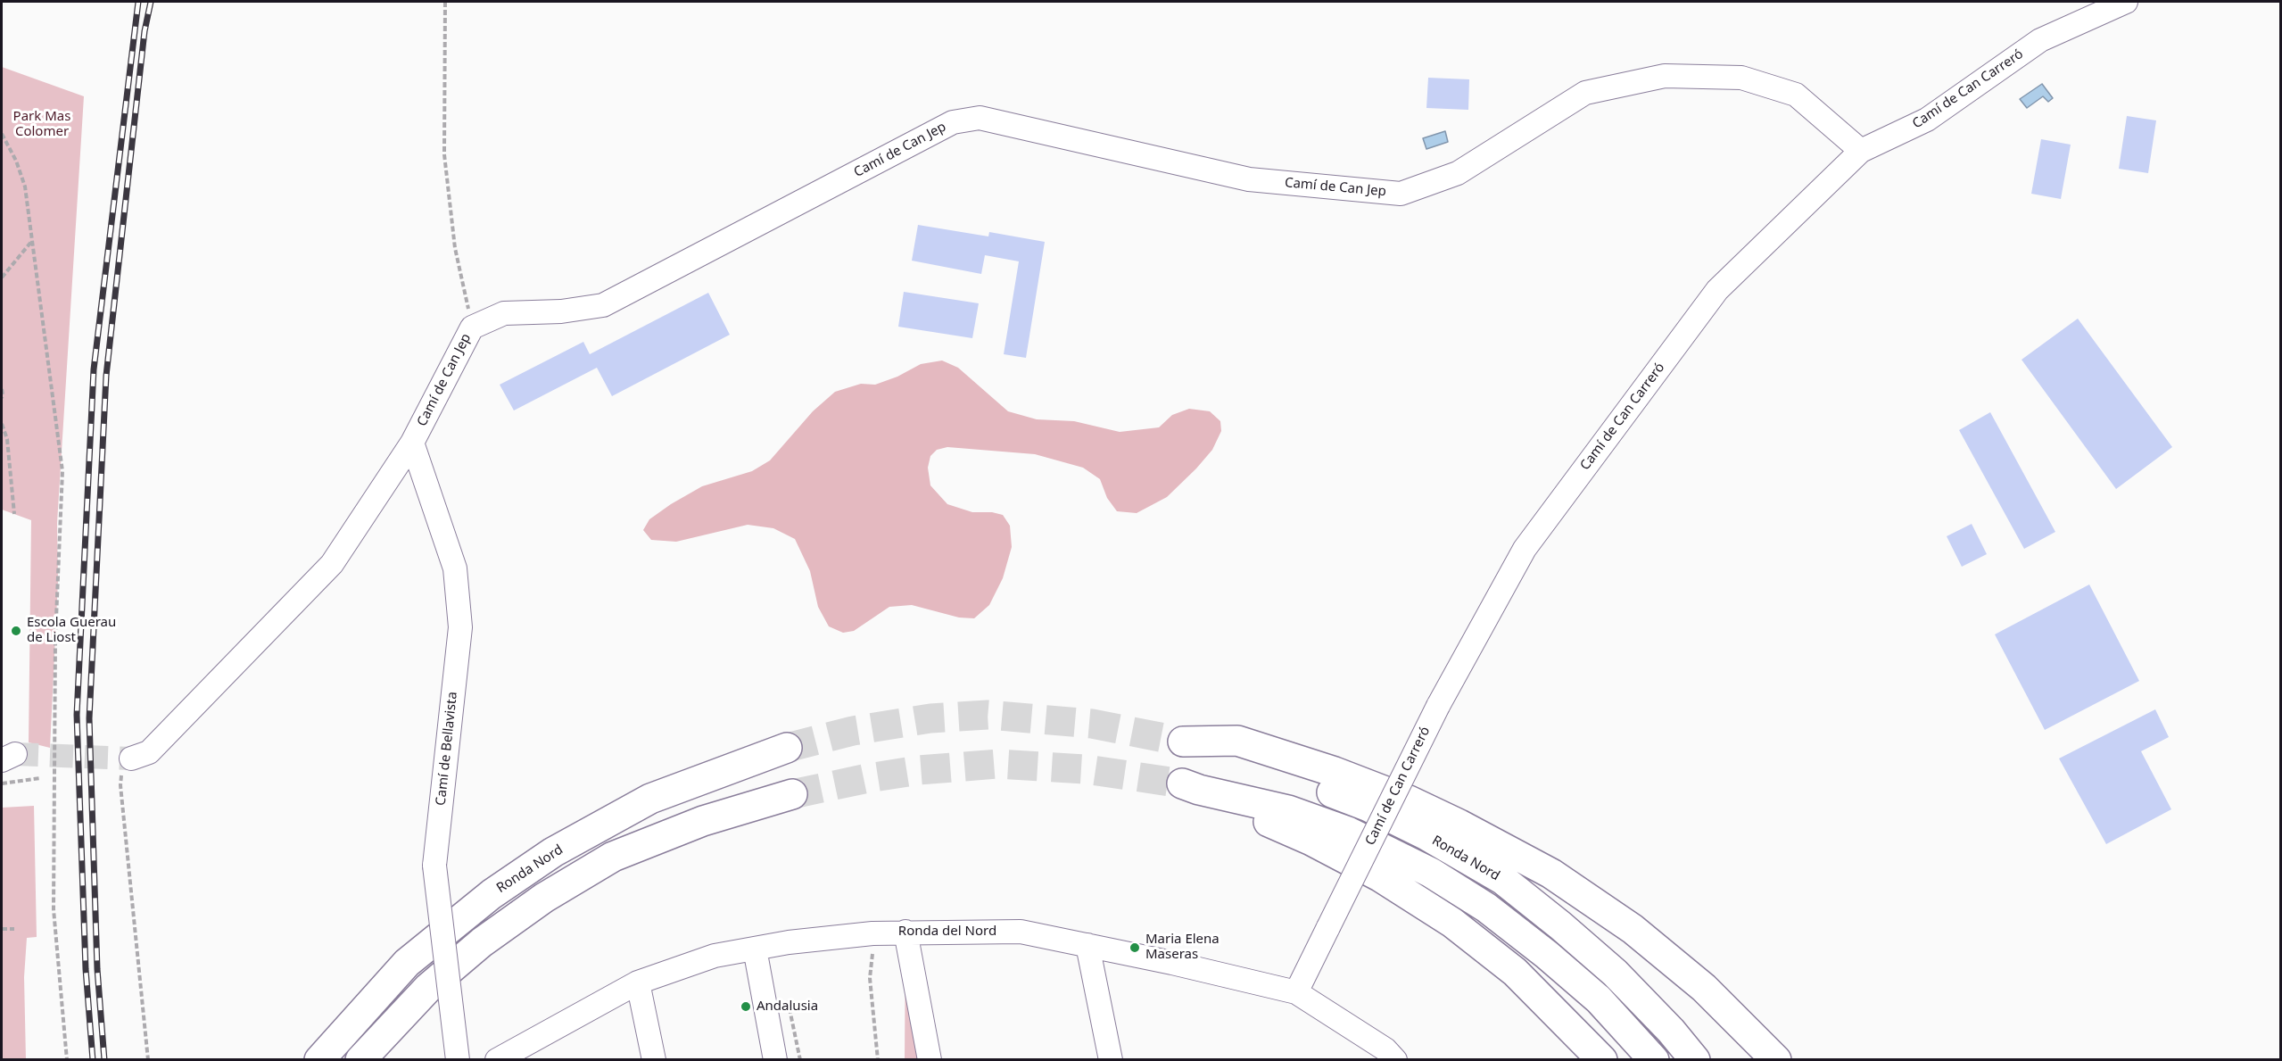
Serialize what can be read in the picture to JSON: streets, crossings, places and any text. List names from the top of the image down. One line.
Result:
{"streets":{"highway":["Ronda Nord"],"street":["Camí de Can Carreró","Camí de Can Jep","Camí de Bellavista","Ronda del Nord"]},"crossings":[["Camí de Can Carreró","Camí de Can Jep"],["Camí de Can Carreró","Ronda del Nord"],["Camí de Can Jep","Camí de Bellavista"]],"parks":["Park Mas Colomer"],"places":["Escola Guerau de Liost","Maria Elena Maseras","Andalusia"]}
